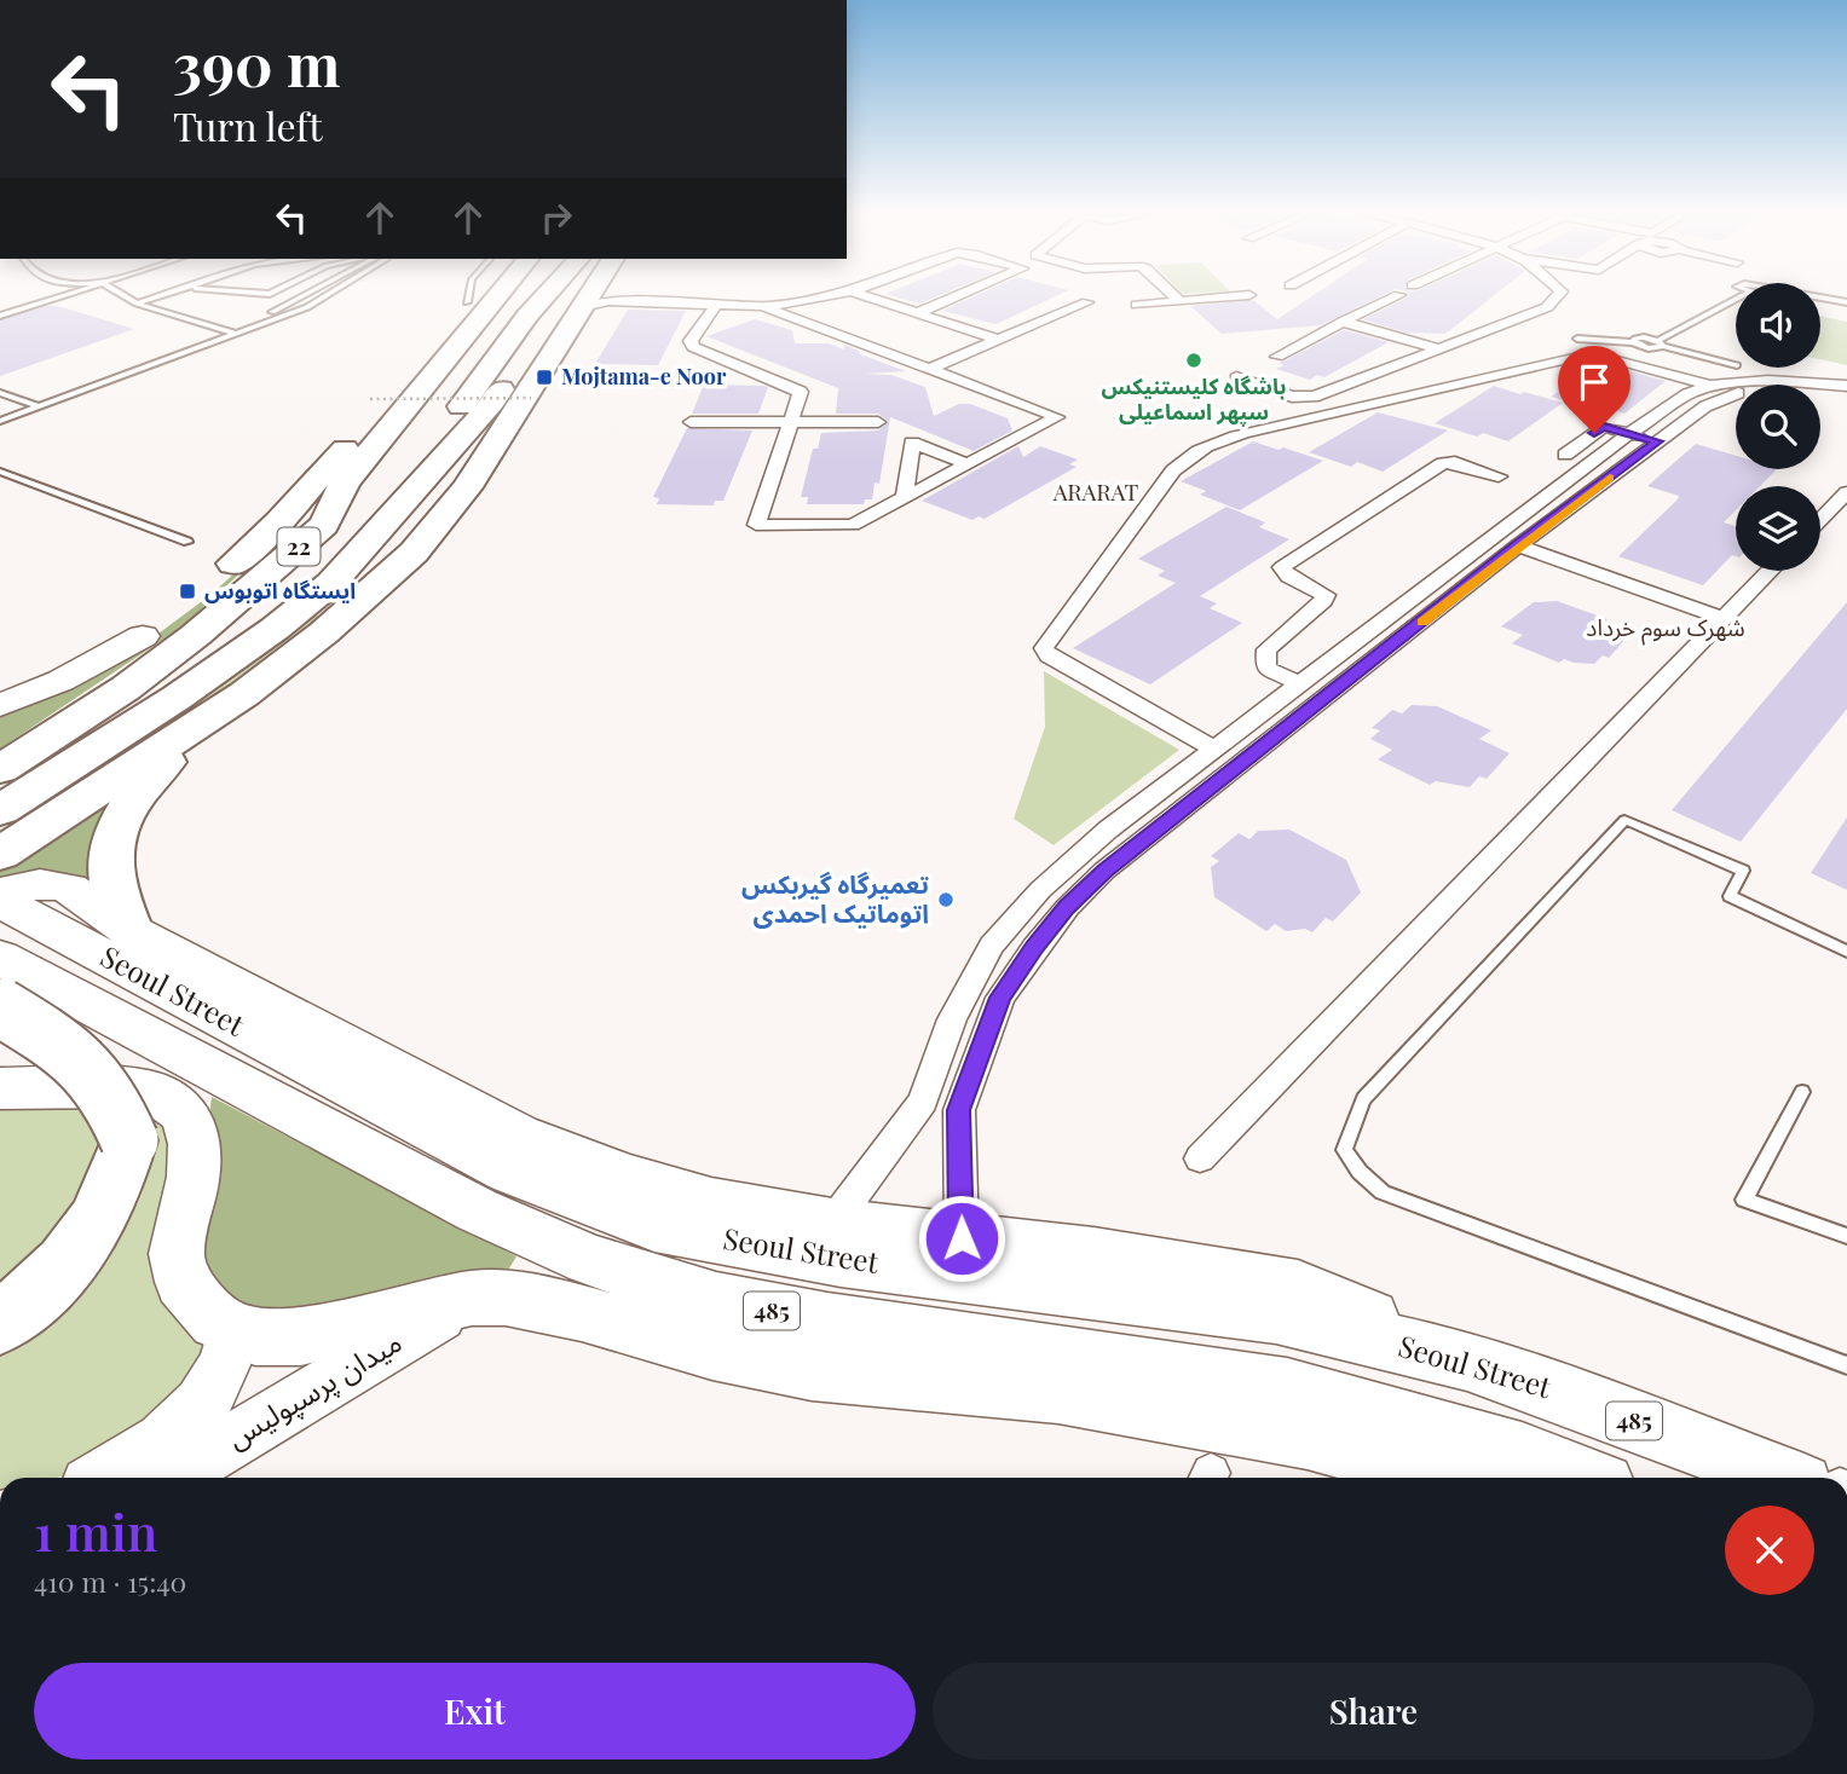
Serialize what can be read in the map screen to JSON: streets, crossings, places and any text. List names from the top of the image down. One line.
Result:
{"streets":{"highway":["22"],"main road":["Seoul Street","485","میدان پرسپولیس"]},"districts":["ARARAT","شهرک سوم خرداد"],"places":{"other":["باشگاه کلیستنیکس سپهر اسماعیلی","تعمیرگاه گیربکس اتوماتیک احمدی"],"transit":["Mojtama-e Noor","ایستگاه اتوبوس"]},"page":{"turn":["390 m","Turn left"],"heading":["1 min","410 m · 15:40"],"buttons":["Exit","Share"]}}
